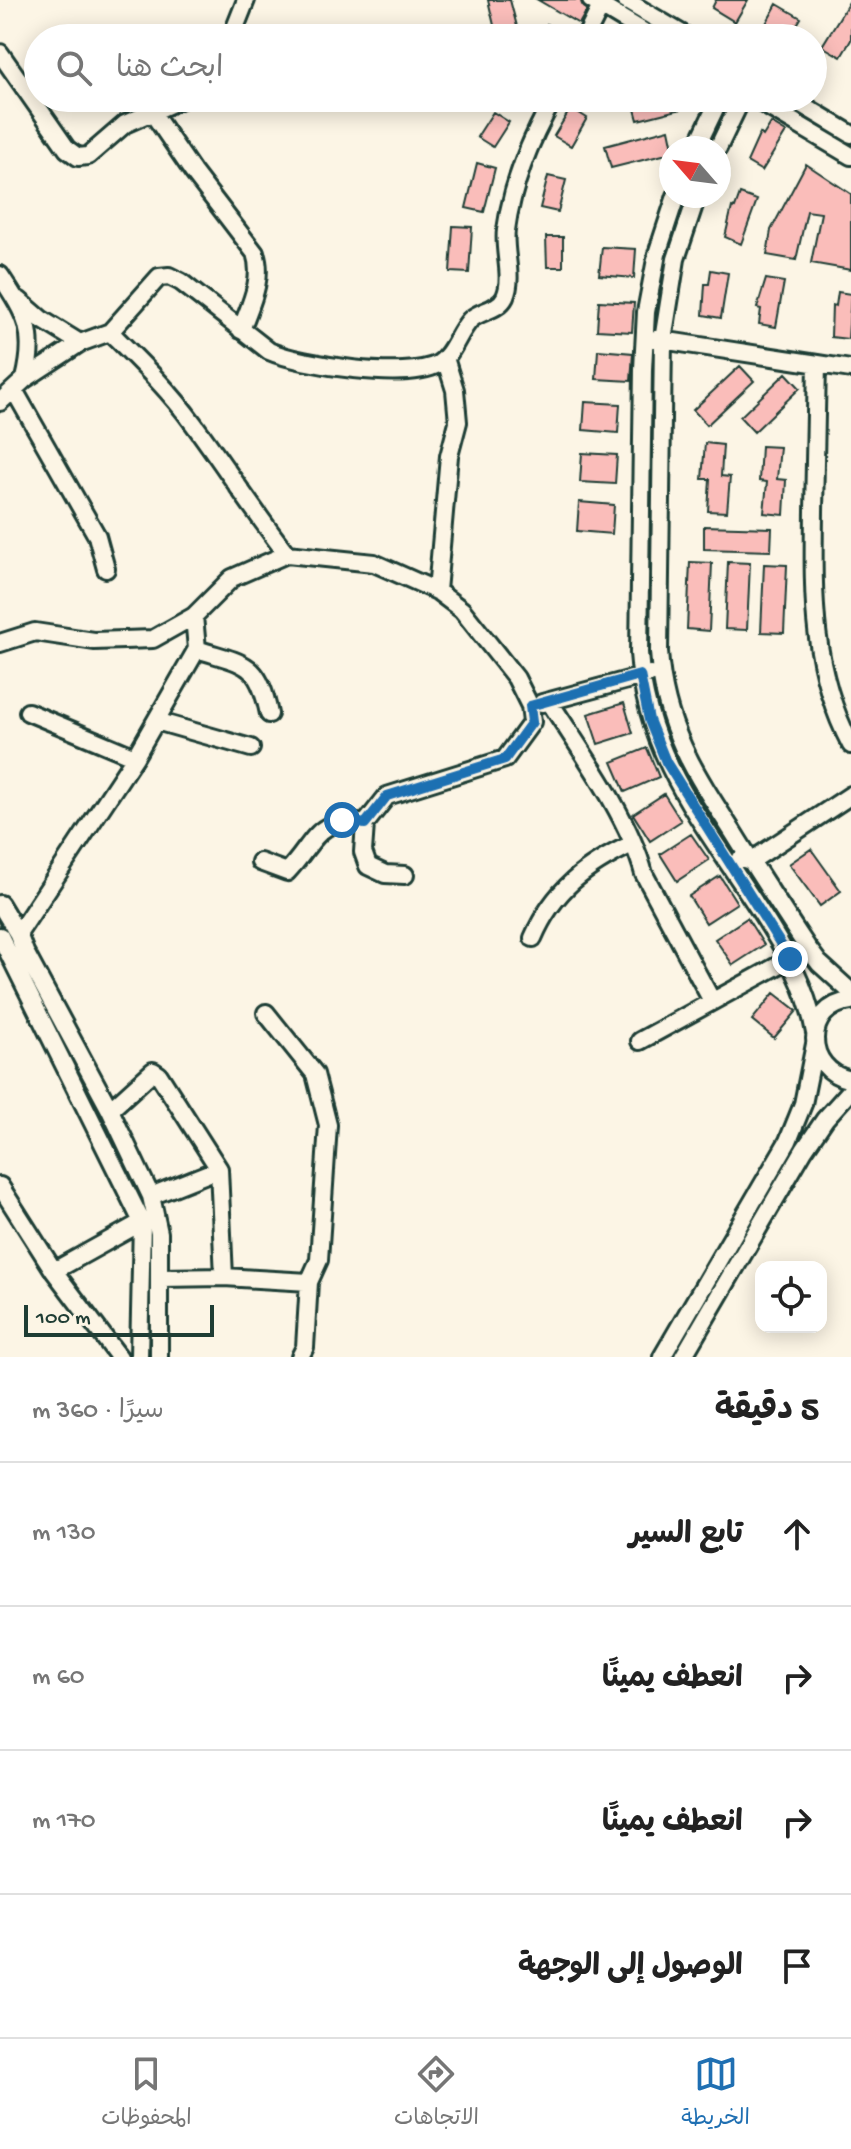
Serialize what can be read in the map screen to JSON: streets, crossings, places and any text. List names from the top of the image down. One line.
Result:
{"scale_bar":"100 m","north":"top left","page":{"search":"ابحث هنا","scale":"100 m","heading":["5 دقيقة","سيرًا · 360 m"],"list":[["تابع السير","130 m"],["انعطف يمينًا","60 m"],["انعطف يمينًا","170 m"],"الوصول إلى الوجهة"],"nav":["الخريطة","الاتجاهات","المحفوظات"]}}
